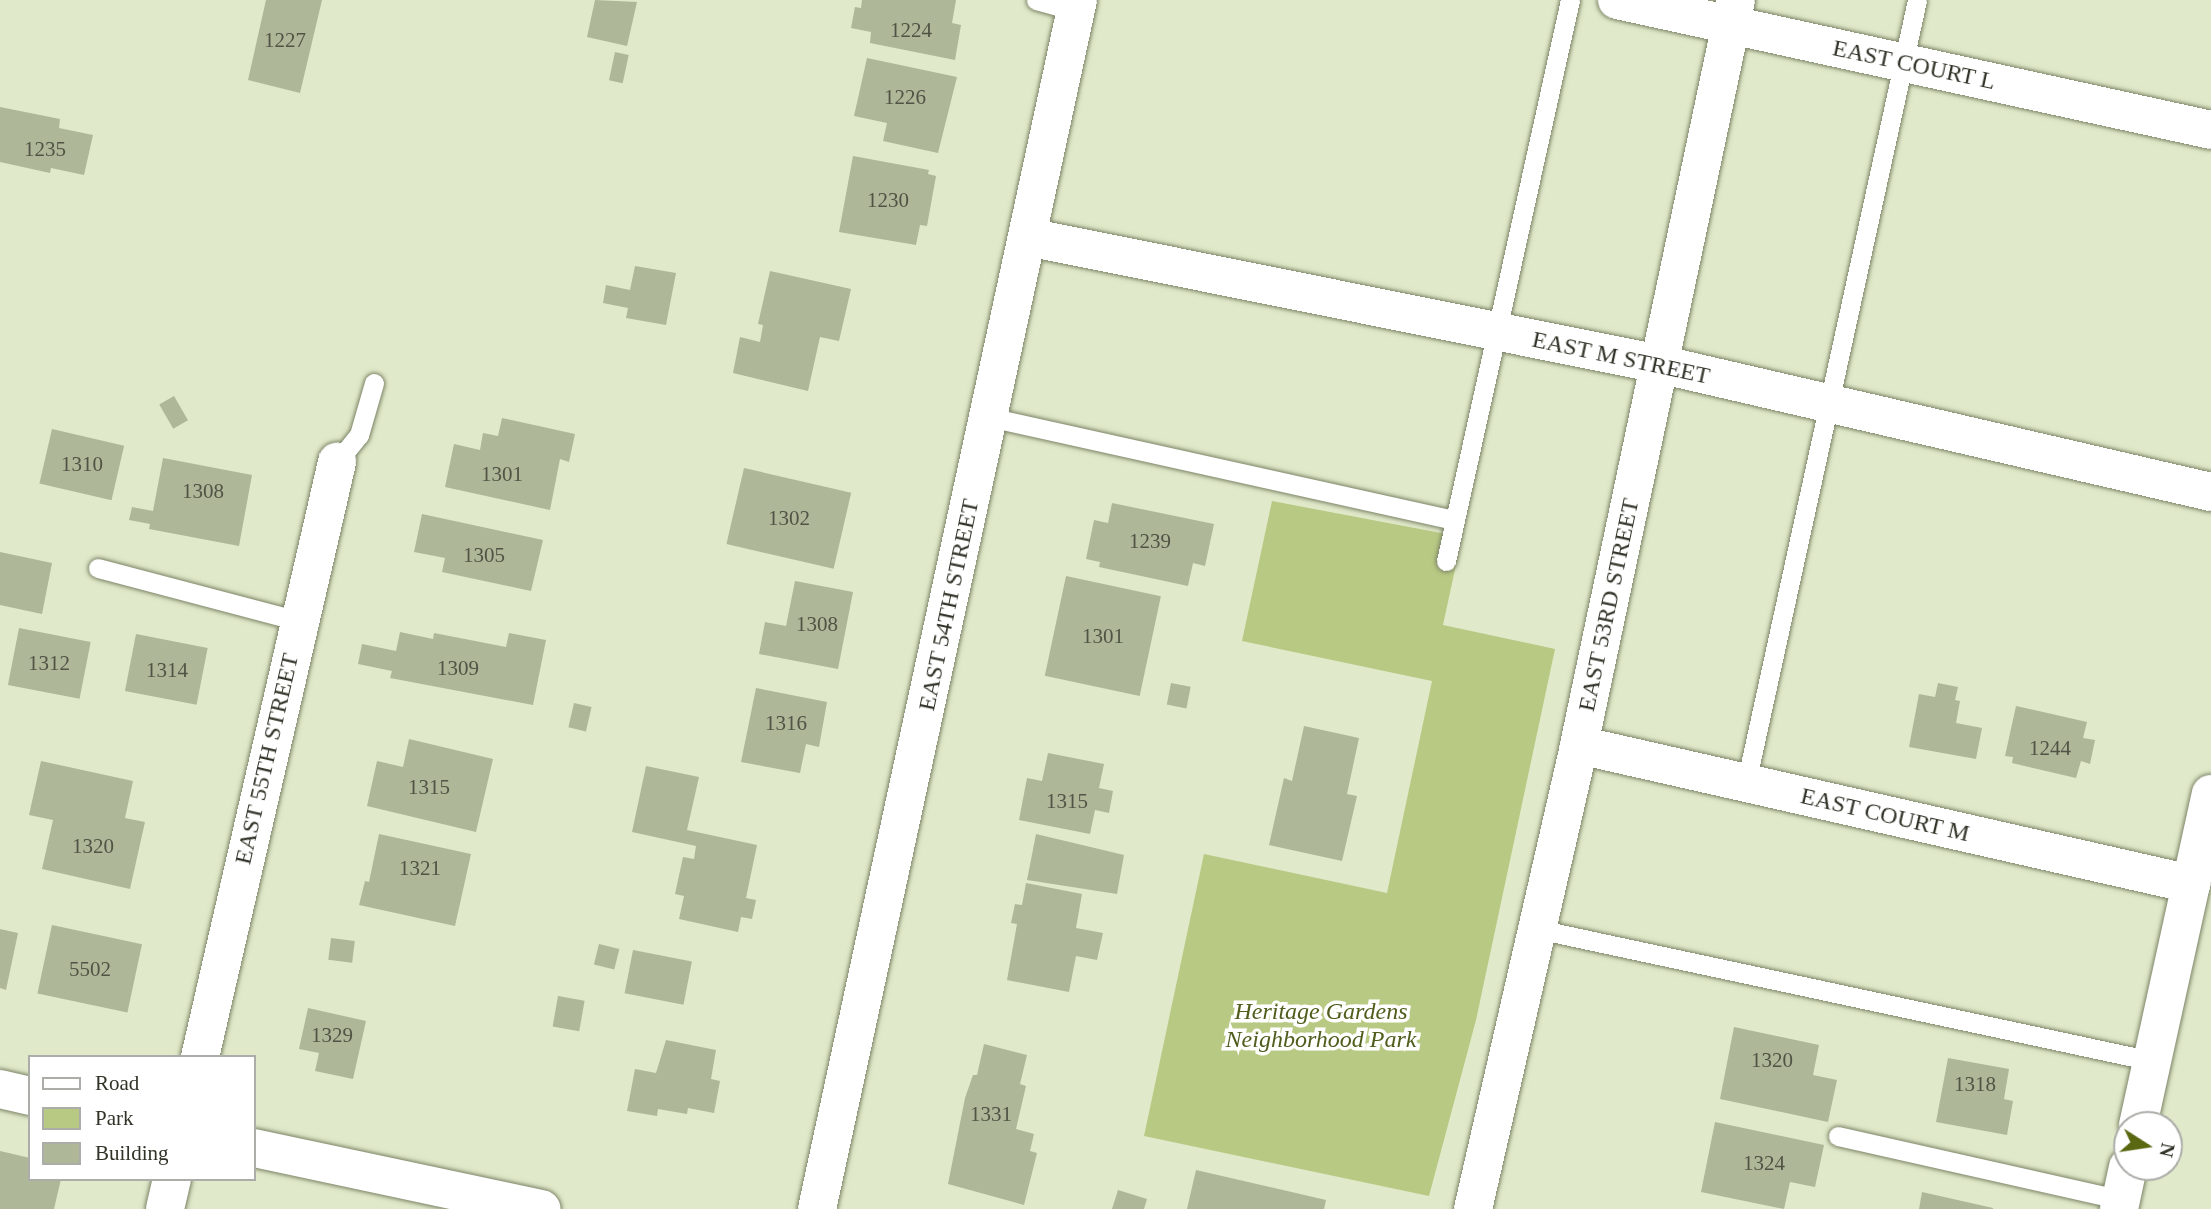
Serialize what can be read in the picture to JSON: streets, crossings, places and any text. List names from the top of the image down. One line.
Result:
{"streets":{"street":["EAST COURT L","EAST M STREET","EAST 54TH STREET","EAST 53RD STREET","EAST 55TH STREET","EAST COURT M"]},"crossings":[["EAST COURT L","EAST 53RD STREET"],["EAST M STREET","EAST 54TH STREET"],["EAST M STREET","EAST 53RD STREET"],["EAST 53RD STREET","EAST COURT M"]],"parks":["Heritage Gardens Neighborhood Park"],"house_numbers":["1224","1227","1226","1235","1230","1310","1301","1308","1302","1239","1305","1308","1301","1312","1309","1314","1316","1244","1315","1315","1320","1321","5502","1329","1320","1318","1331","1324"],"legend":["Road","Park","Building"],"north":"right"}
